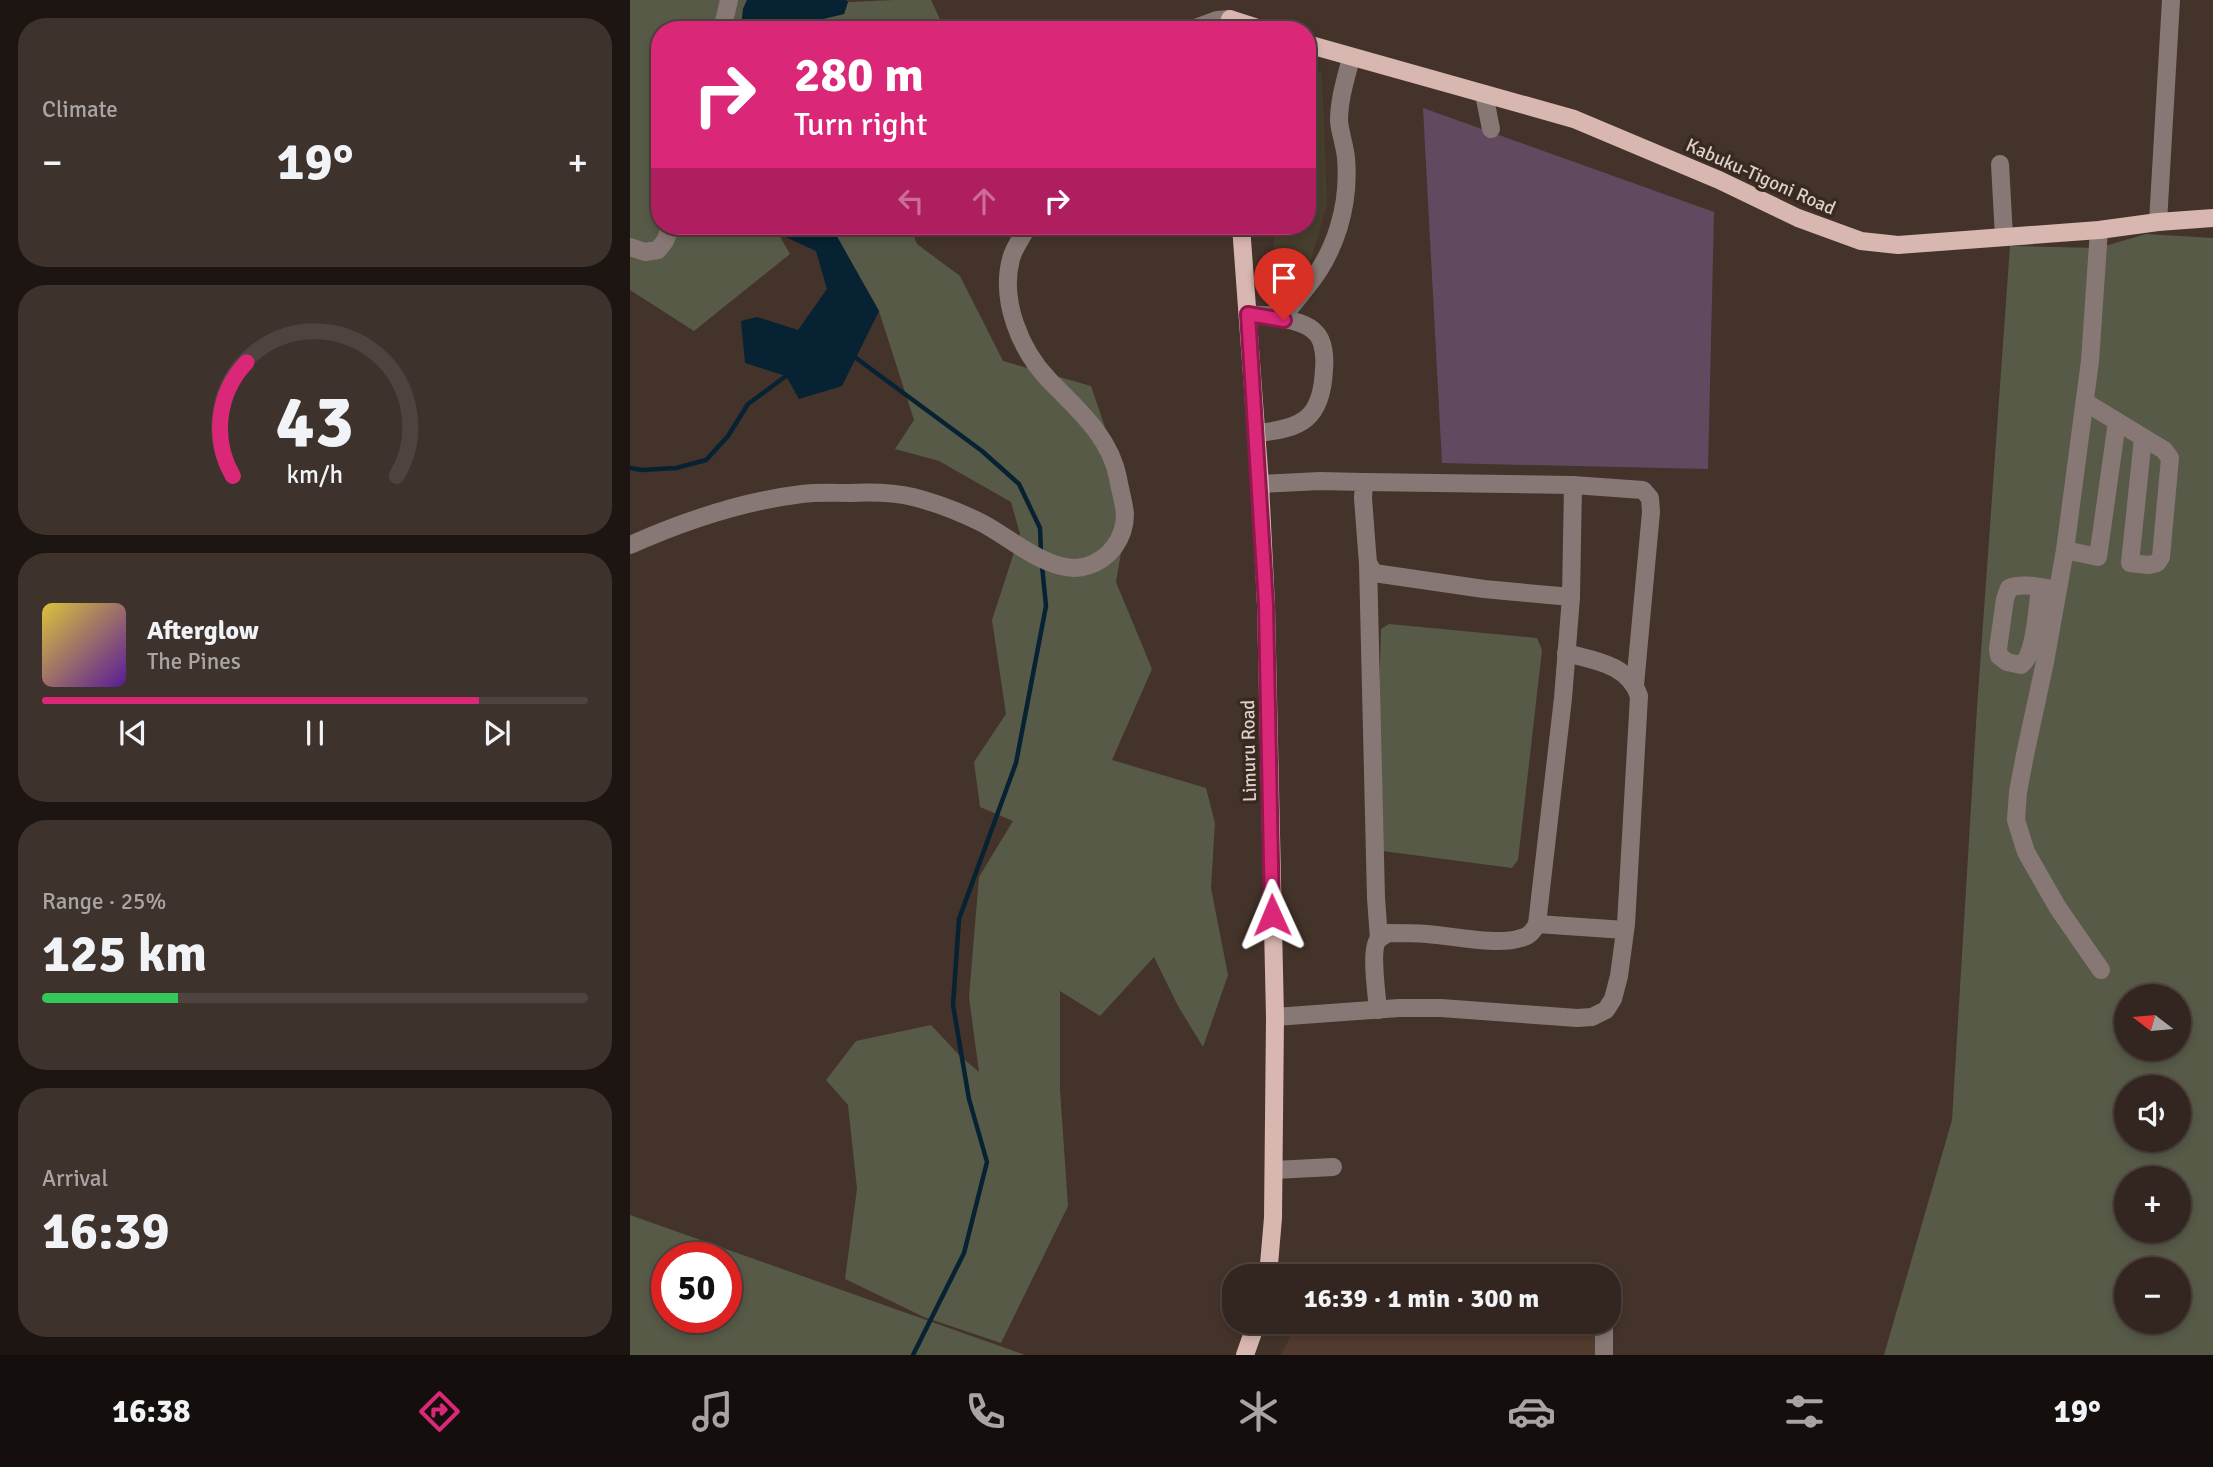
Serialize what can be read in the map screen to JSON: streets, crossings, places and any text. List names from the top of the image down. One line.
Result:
{"streets":{"main road":["Kabuku-Tigoni Road","Limuru Road"]},"north":"left","page":{"tile":["Climate",["Range · 25%","125 km"],["Arrival","16:39"]],"turn":["280 m","Turn right"],"heat":["−","19°","+"],"song":["Afterglow","The Pines"],"map_buttons":["+","−"],"limit":"50","trip":"16:39 · 1 min · 300 m","tabs":["16:38","19°"],"gauge":["43","km/h"]}}
